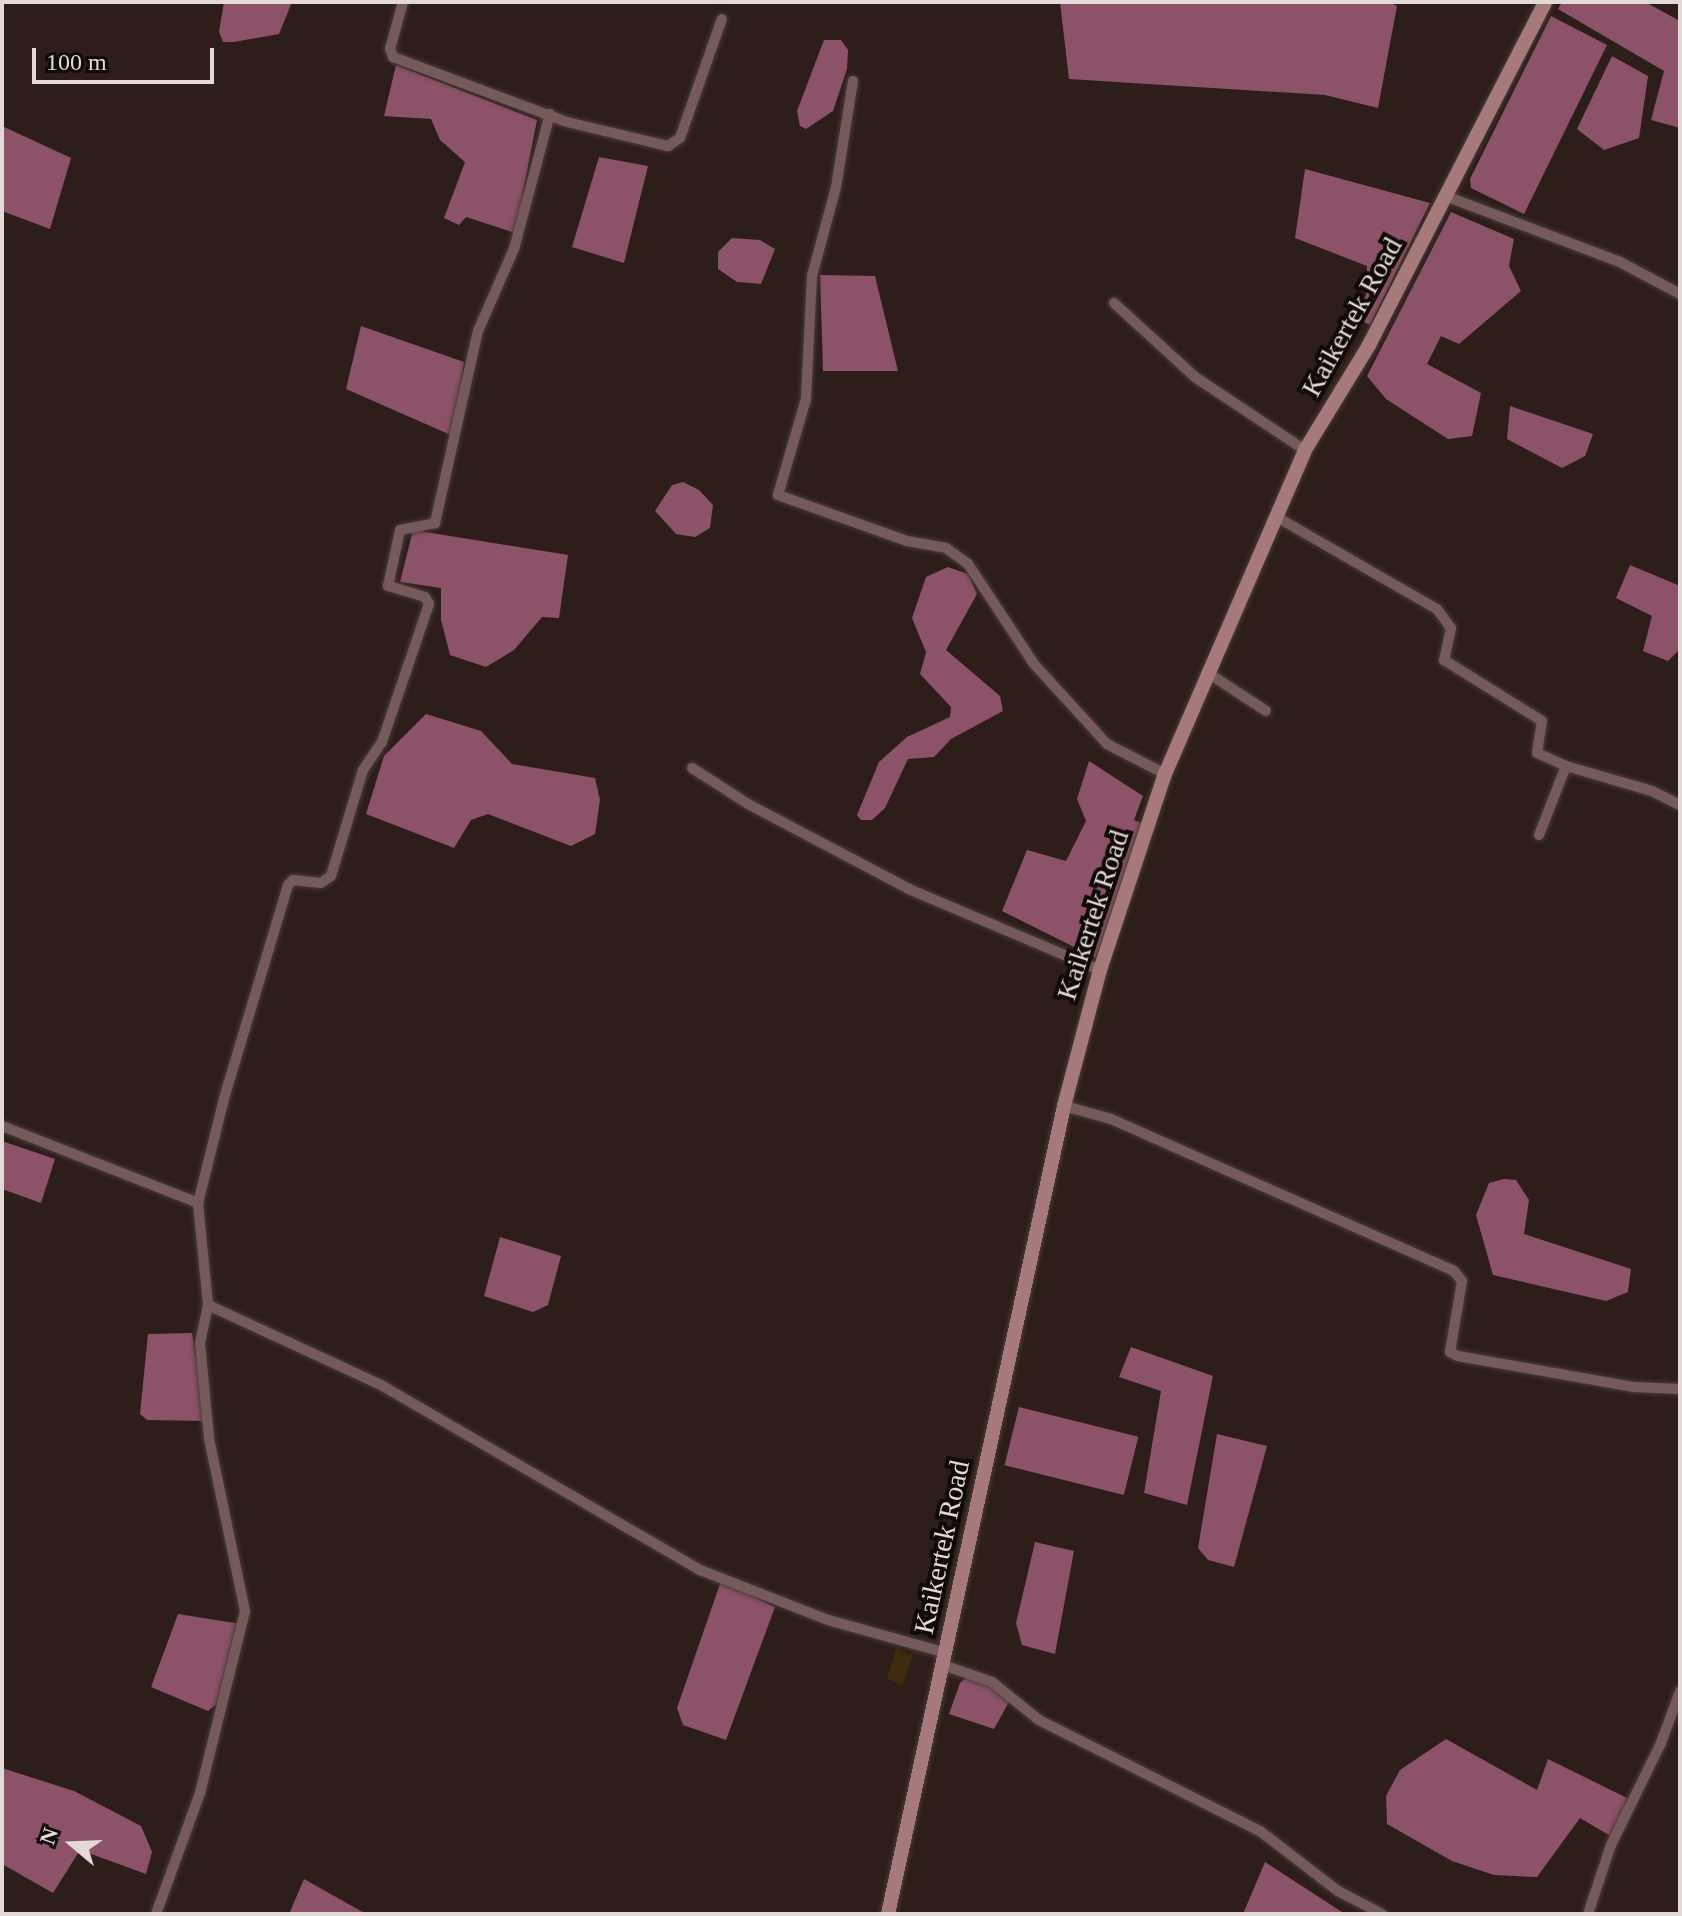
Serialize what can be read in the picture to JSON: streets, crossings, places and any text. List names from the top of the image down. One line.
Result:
{"streets":{"main road":["Kaikertek Road"]},"scale_bar":"100 m","north":"left"}
